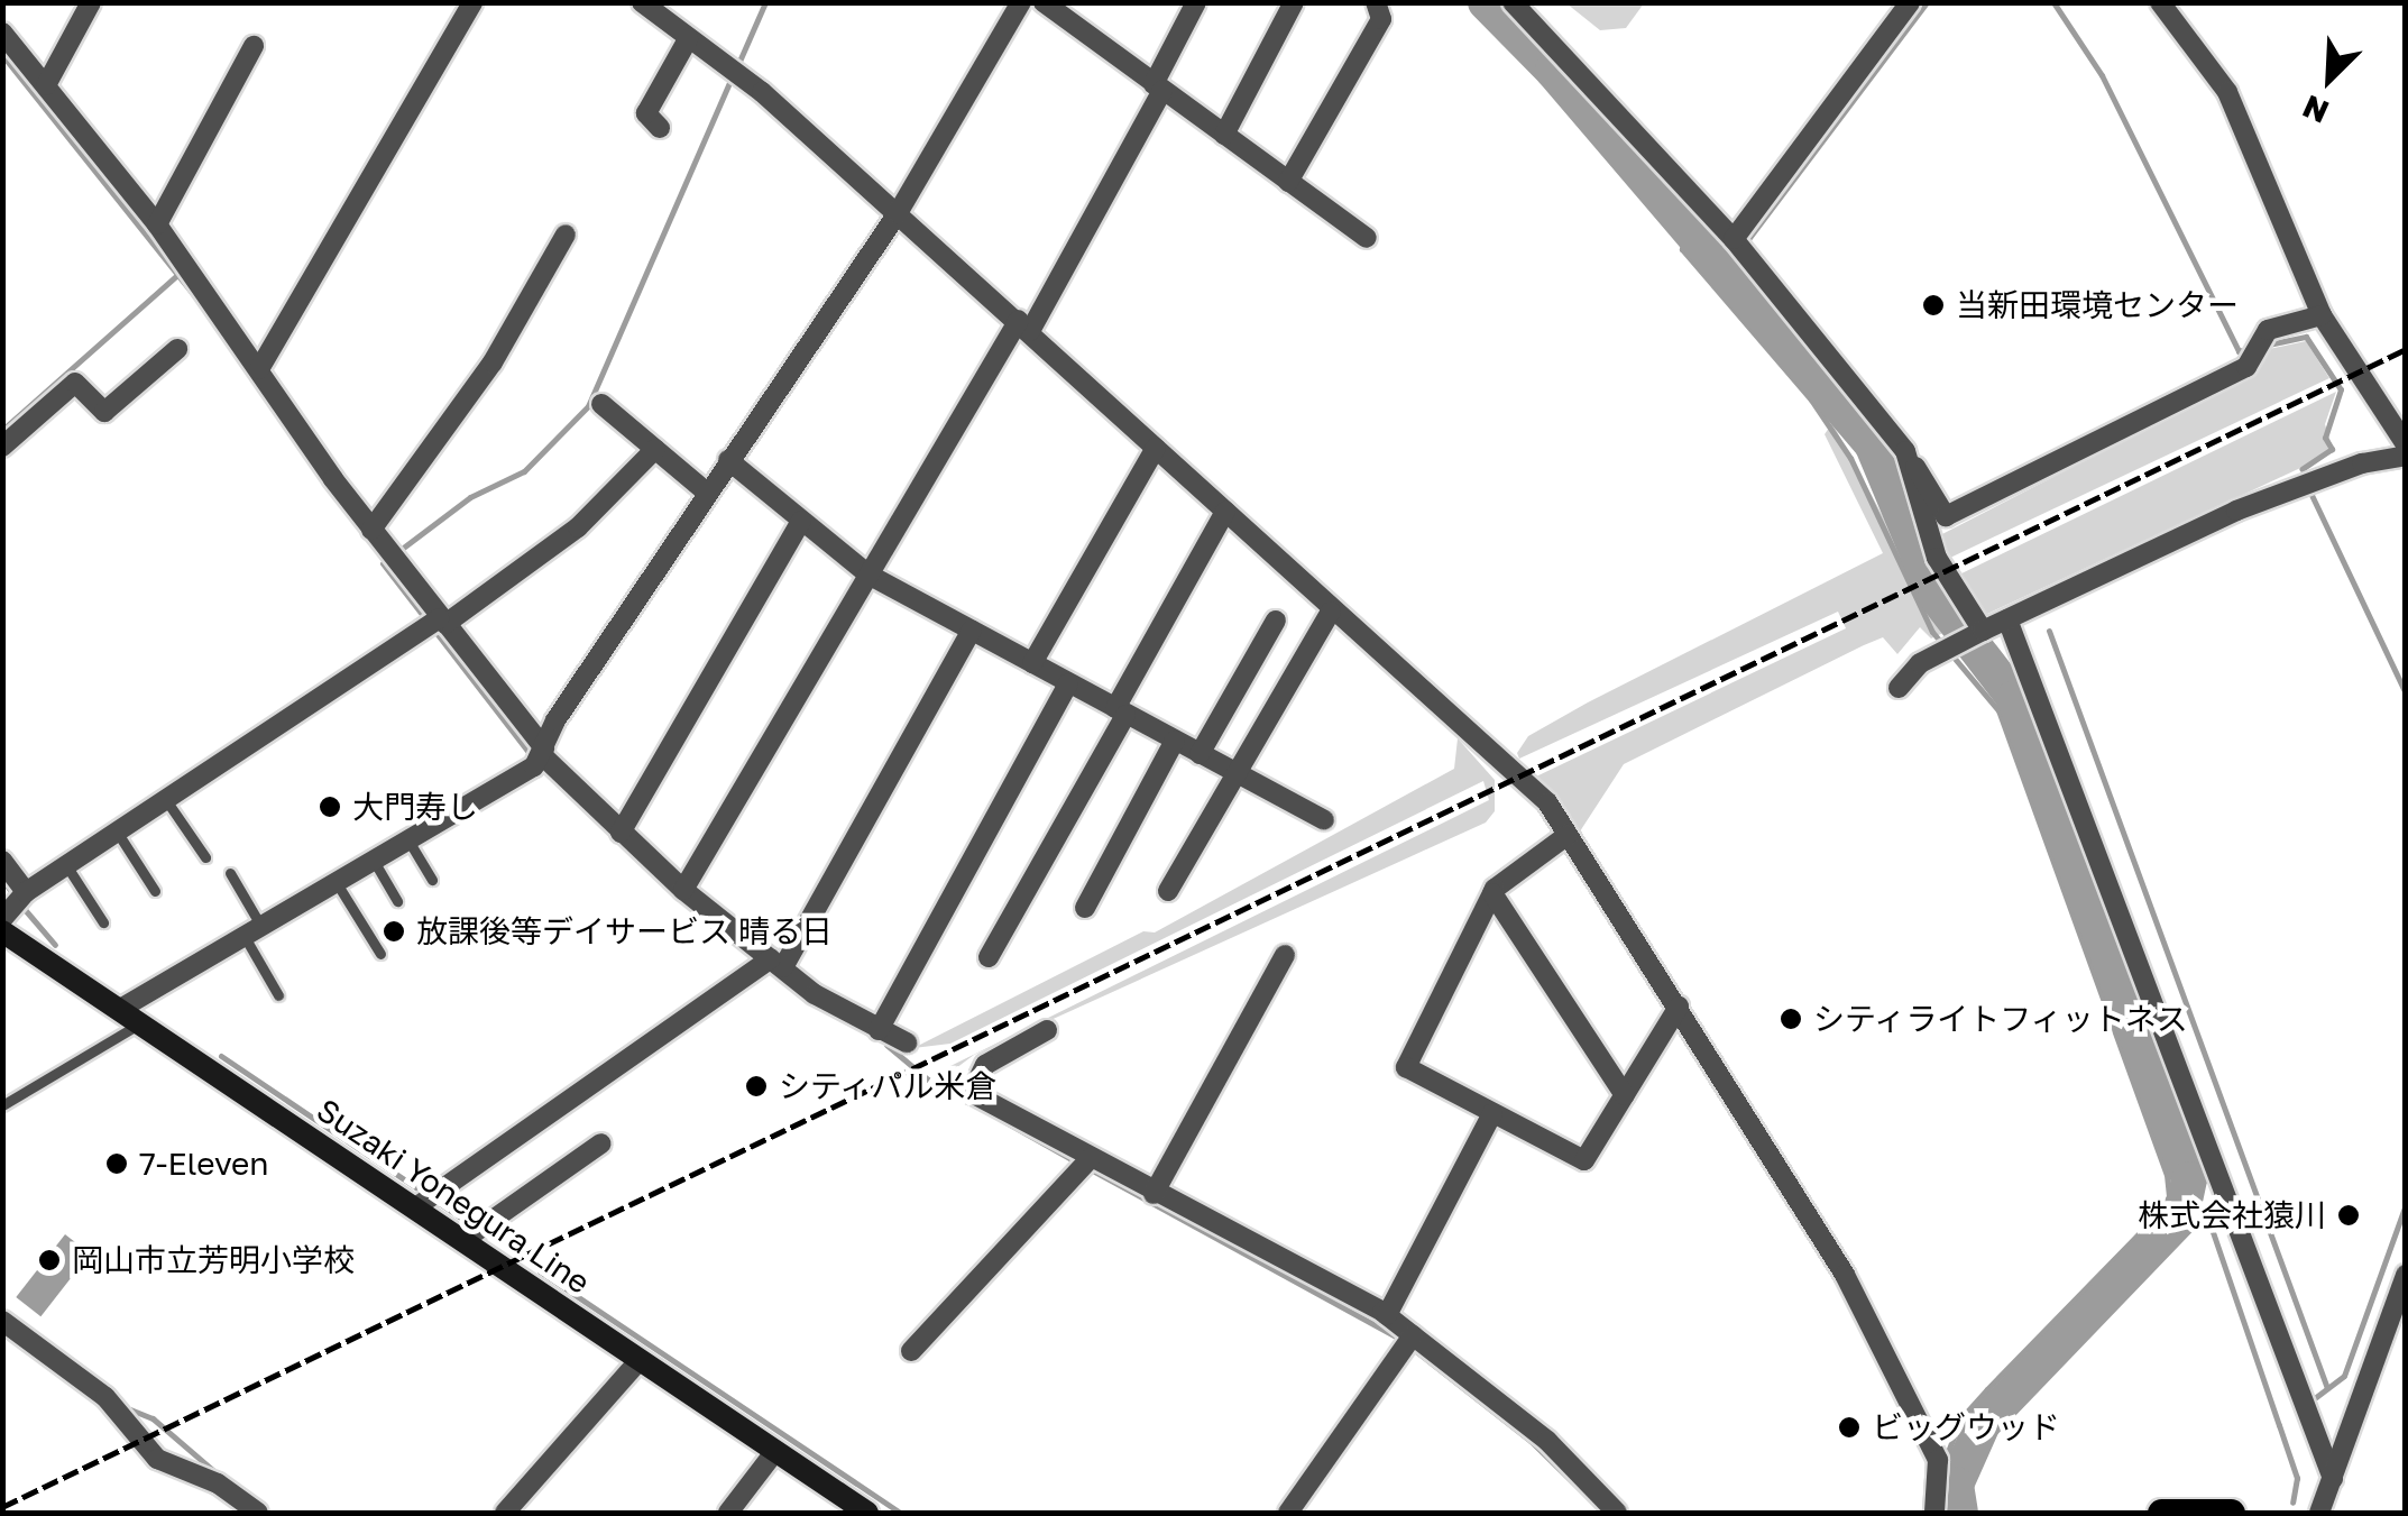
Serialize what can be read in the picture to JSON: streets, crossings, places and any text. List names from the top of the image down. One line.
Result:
{"streets":{"main road":["Suzaki Yonegura Line"]},"places":["当新田環境センター","大門寿し","放課後等デイサービス 晴る日","シティライトフィットネス","シティパル米倉","7-Eleven","株式会社猿川","岡山市立芳明小学校","ビッグウッド"],"north":"bottom left"}
